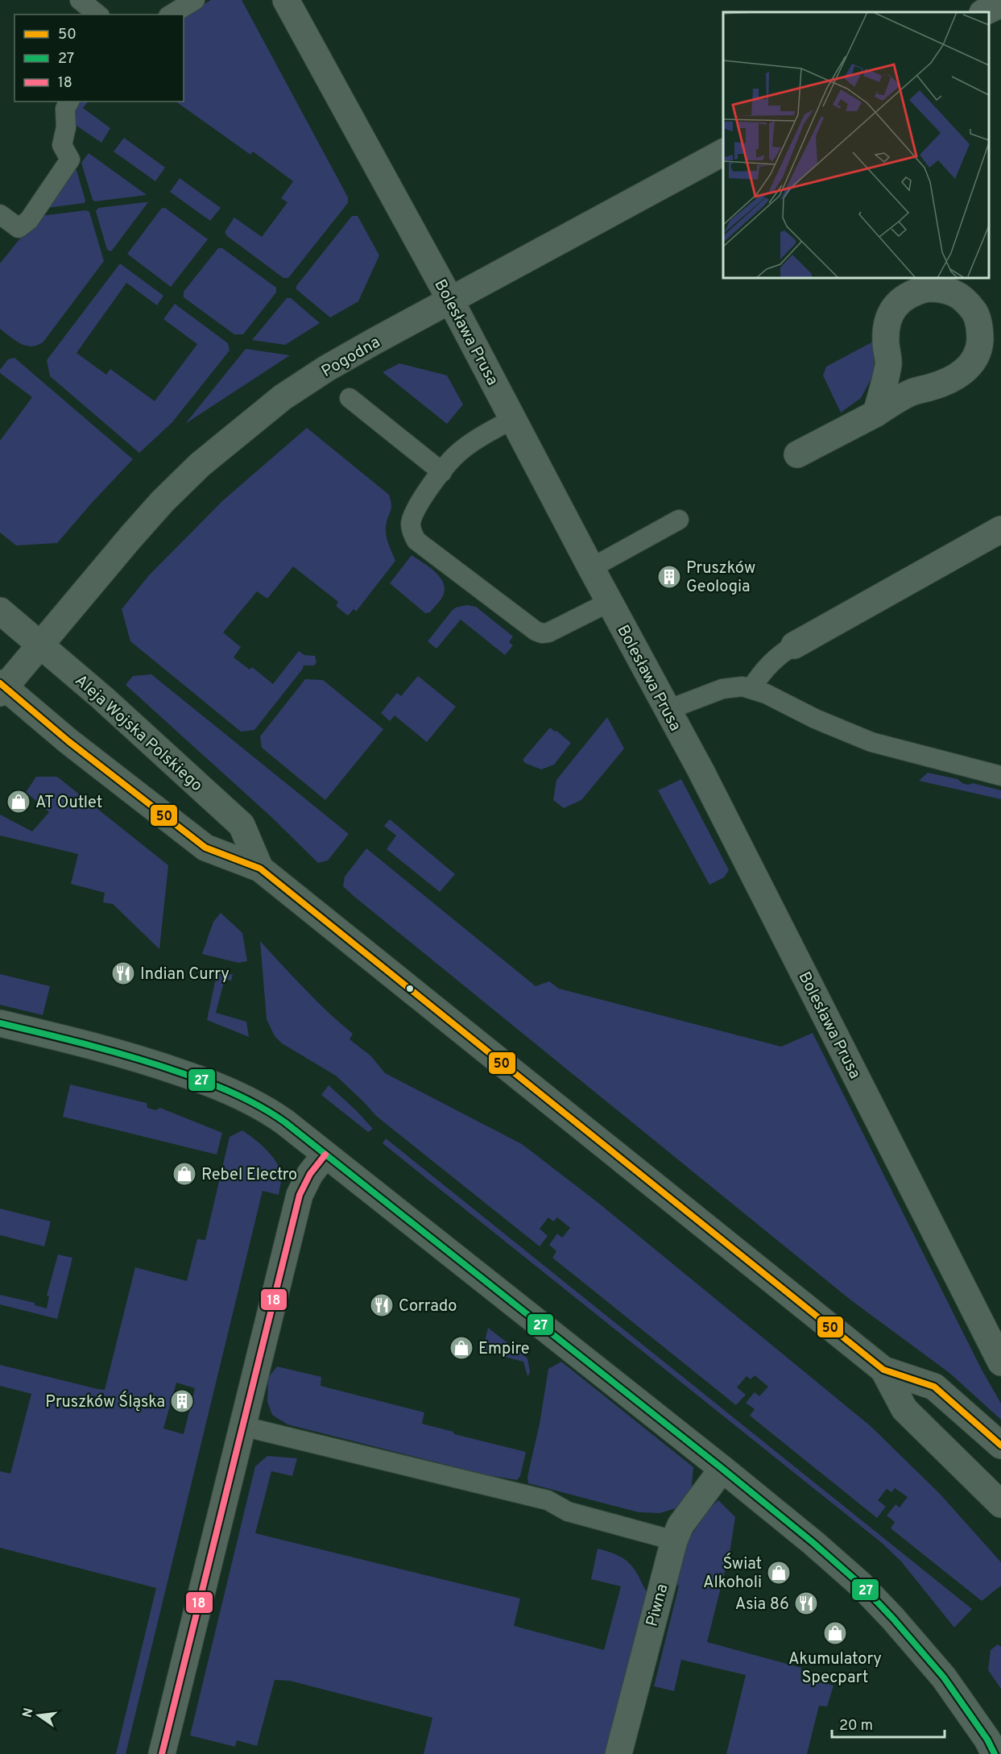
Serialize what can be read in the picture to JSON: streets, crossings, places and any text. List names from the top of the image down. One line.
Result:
{"streets":{"street":["Bolesława Prusa","Pogodna","Aleja Wojska Polskiego","Piwna"]},"crossings":[["Bolesława Prusa","Pogodna"],["Pogodna","Aleja Wojska Polskiego"]],"places":{"building":["Pruszków Geologia","Pruszków Śląska"],"shop":["AT Outlet","Rebel Electro","Empire","Świat Alkoholi","Akumulatory Specpart"],"restaurant":["Indian Curry","Corrado","Asia 86"]},"lines":["transit line 50","transit line 27","transit line 18"],"legend":["50","27","18"],"scale_bar":"20 m","north":"left"}
